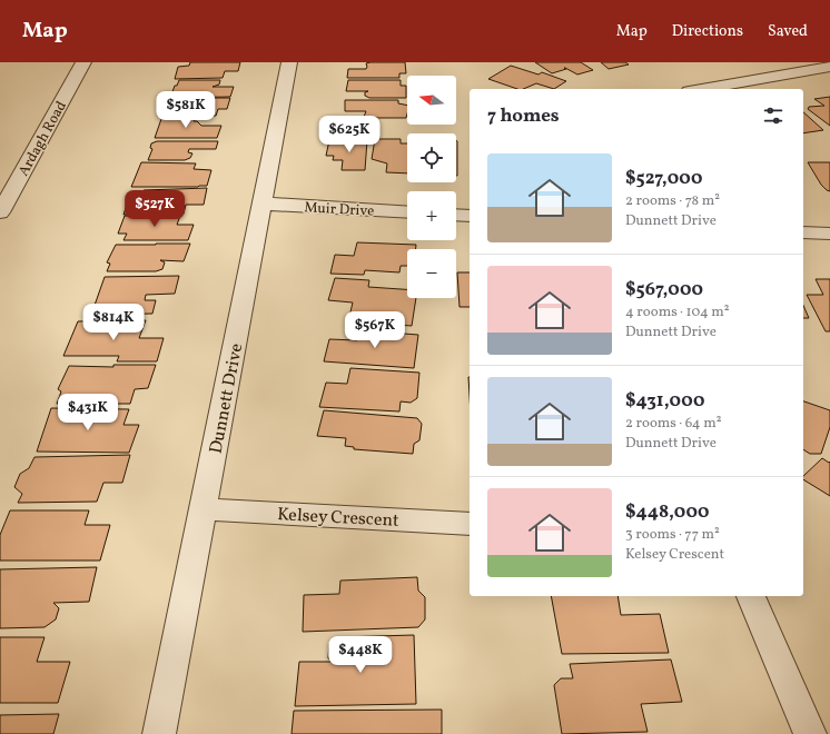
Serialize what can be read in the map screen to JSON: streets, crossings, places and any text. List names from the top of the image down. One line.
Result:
{"streets":{"street":["Ardagh Road","Muir Drive","Dunnett Drive","Kelsey Crescent"]},"crossings":[["Muir Drive","Dunnett Drive"],["Dunnett Drive","Kelsey Crescent"]],"north":"left","page":{"header":"Map","nav":["Map","Directions","Saved"],"map_buttons":["+","−"],"heading":"7 homes","price":["$581K","$625K","$527K","$814K","$567K","$431K","$448K"],"list":[{"name":"$527,000","note":"2 rooms · 78 m² · Dunnett Drive"},{"name":"$567,000","note":"4 rooms · 104 m² · Dunnett Drive"},{"name":"$431,000","note":"2 rooms · 64 m² · Dunnett Drive"},{"name":"$448,000","note":"3 rooms · 77 m² · Kelsey Crescent"}]}}
